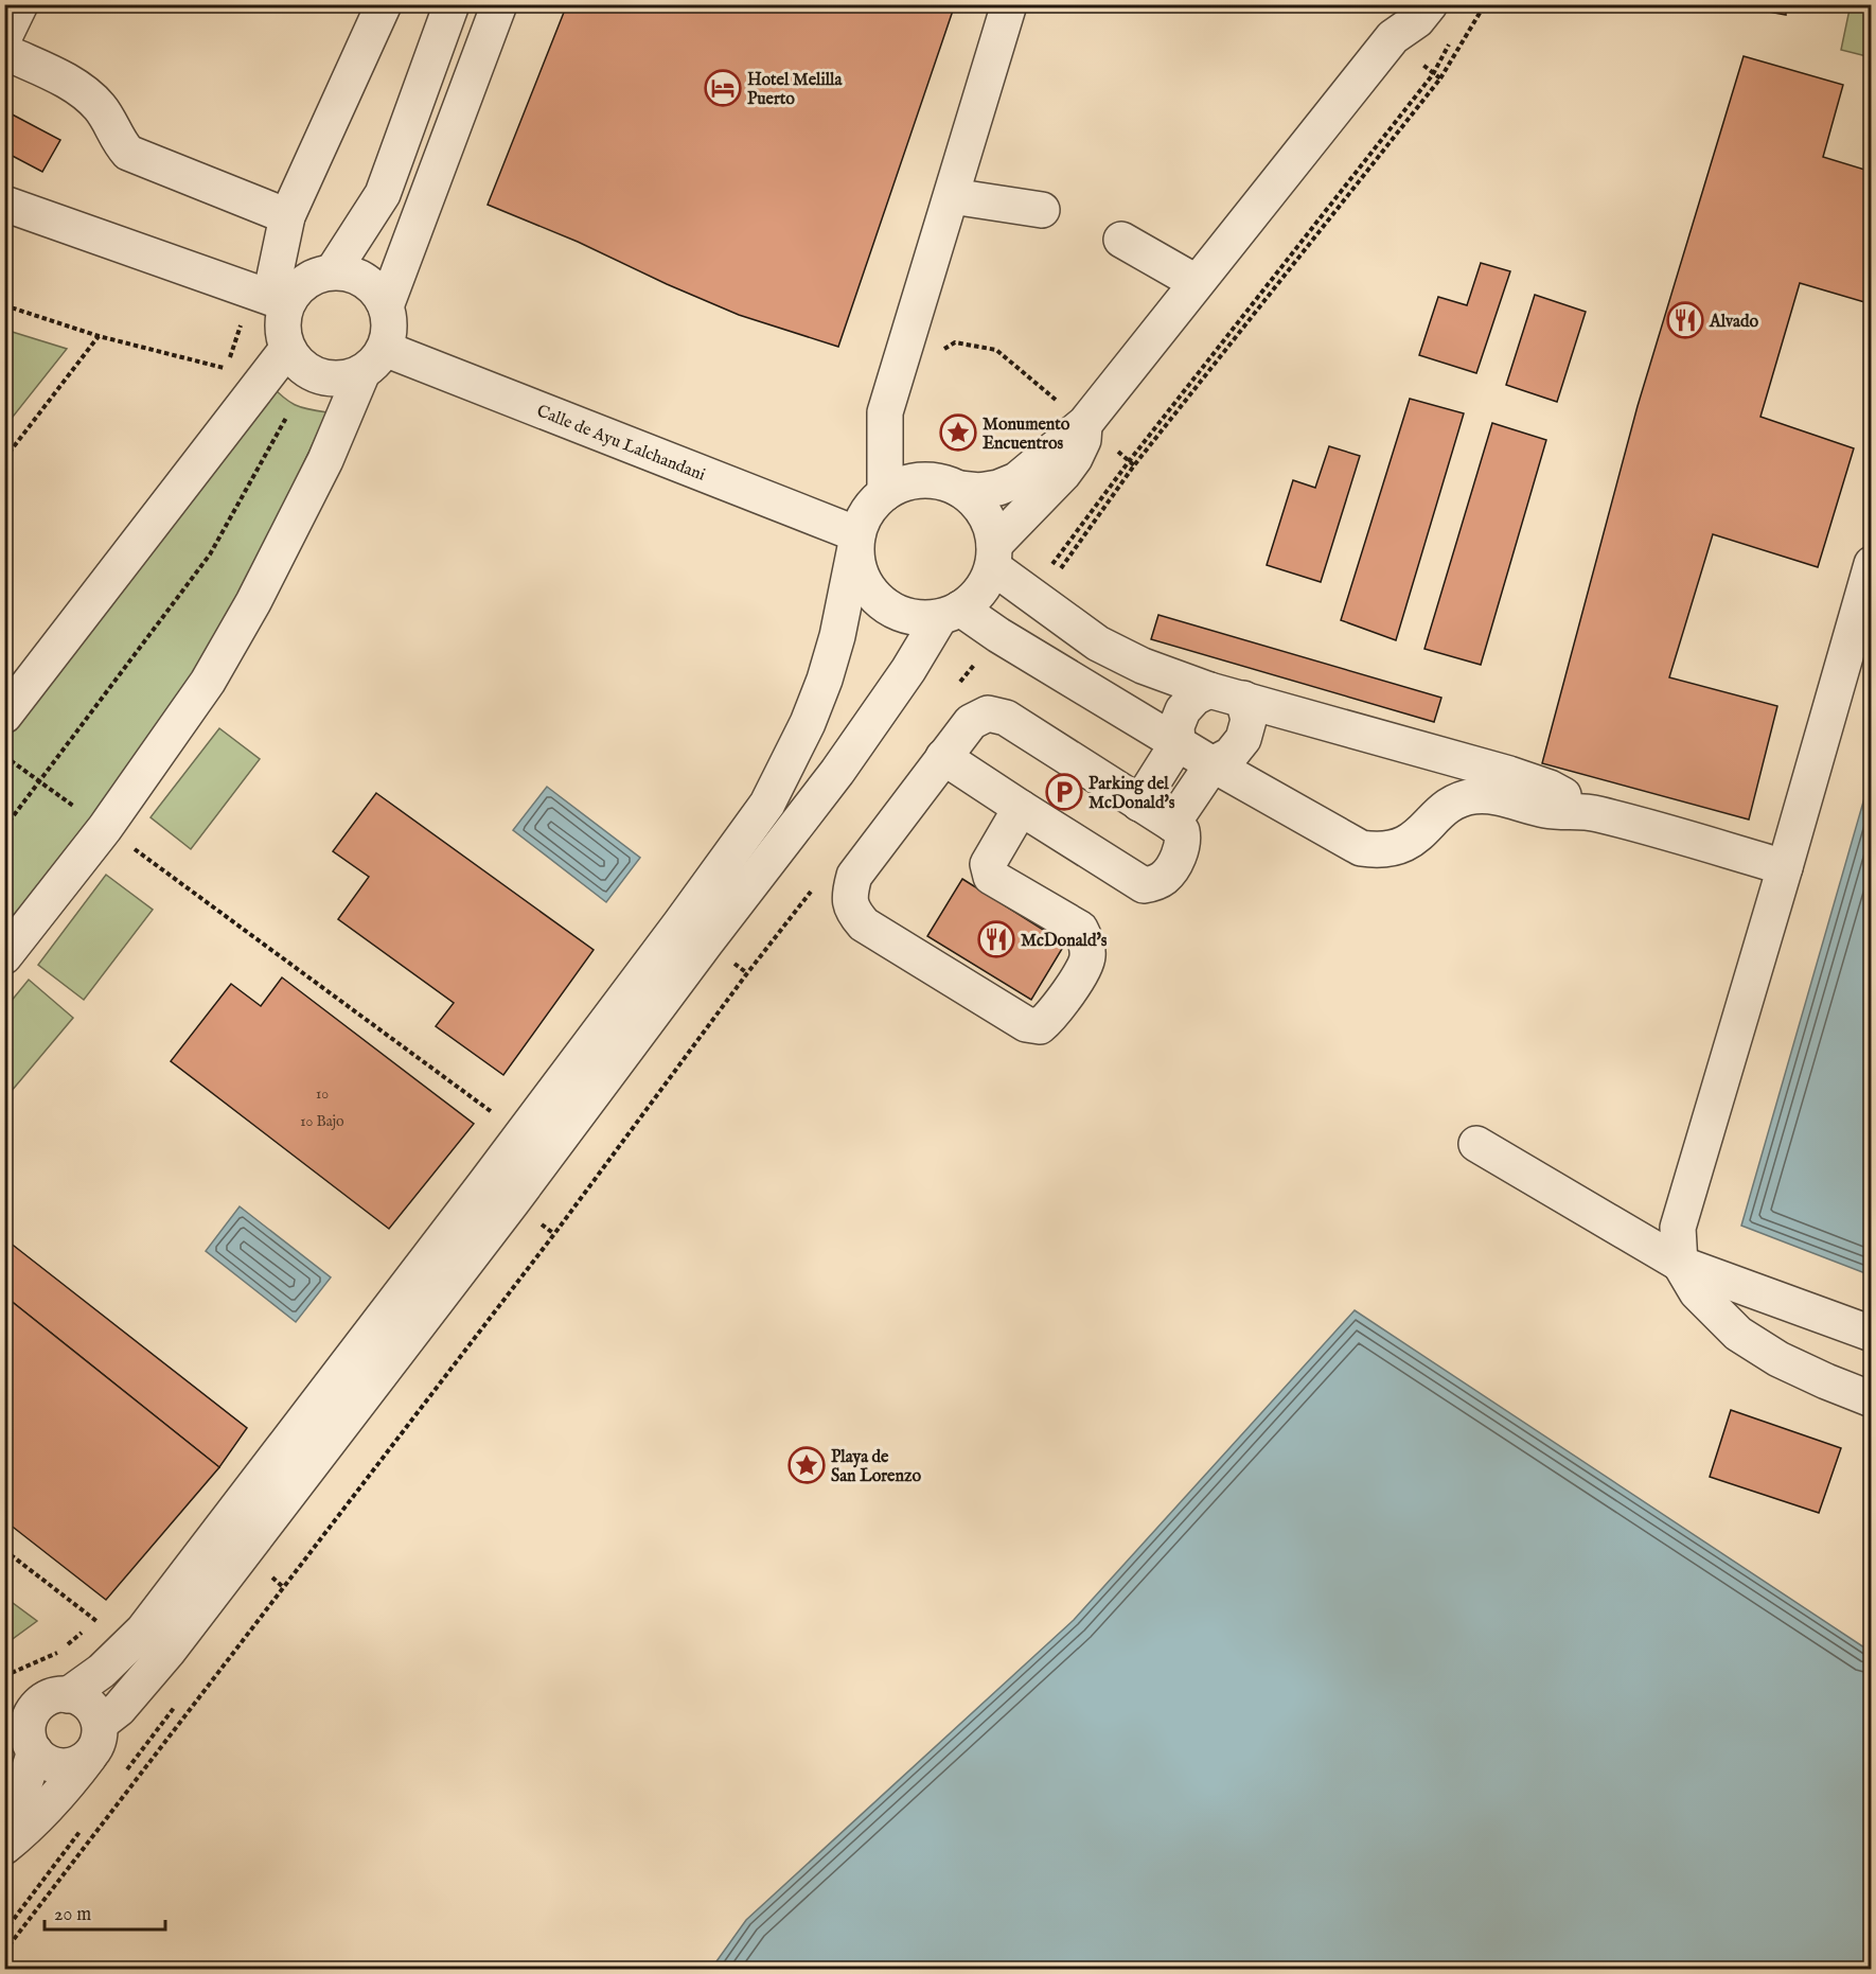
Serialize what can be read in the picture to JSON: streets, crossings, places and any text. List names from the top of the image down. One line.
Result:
{"streets":{"street":["Calle de Ayu Lalchandani"]},"places":{"hotel":["Hotel Melilla Puerto"],"restaurant":["Alvado","McDonald's"],"place":["Monumento Encuentros","Playa de San Lorenzo"],"parking":["Parking del McDonald's"]},"house_numbers":["10","10 Bajo"],"scale_bar":"20 m"}
